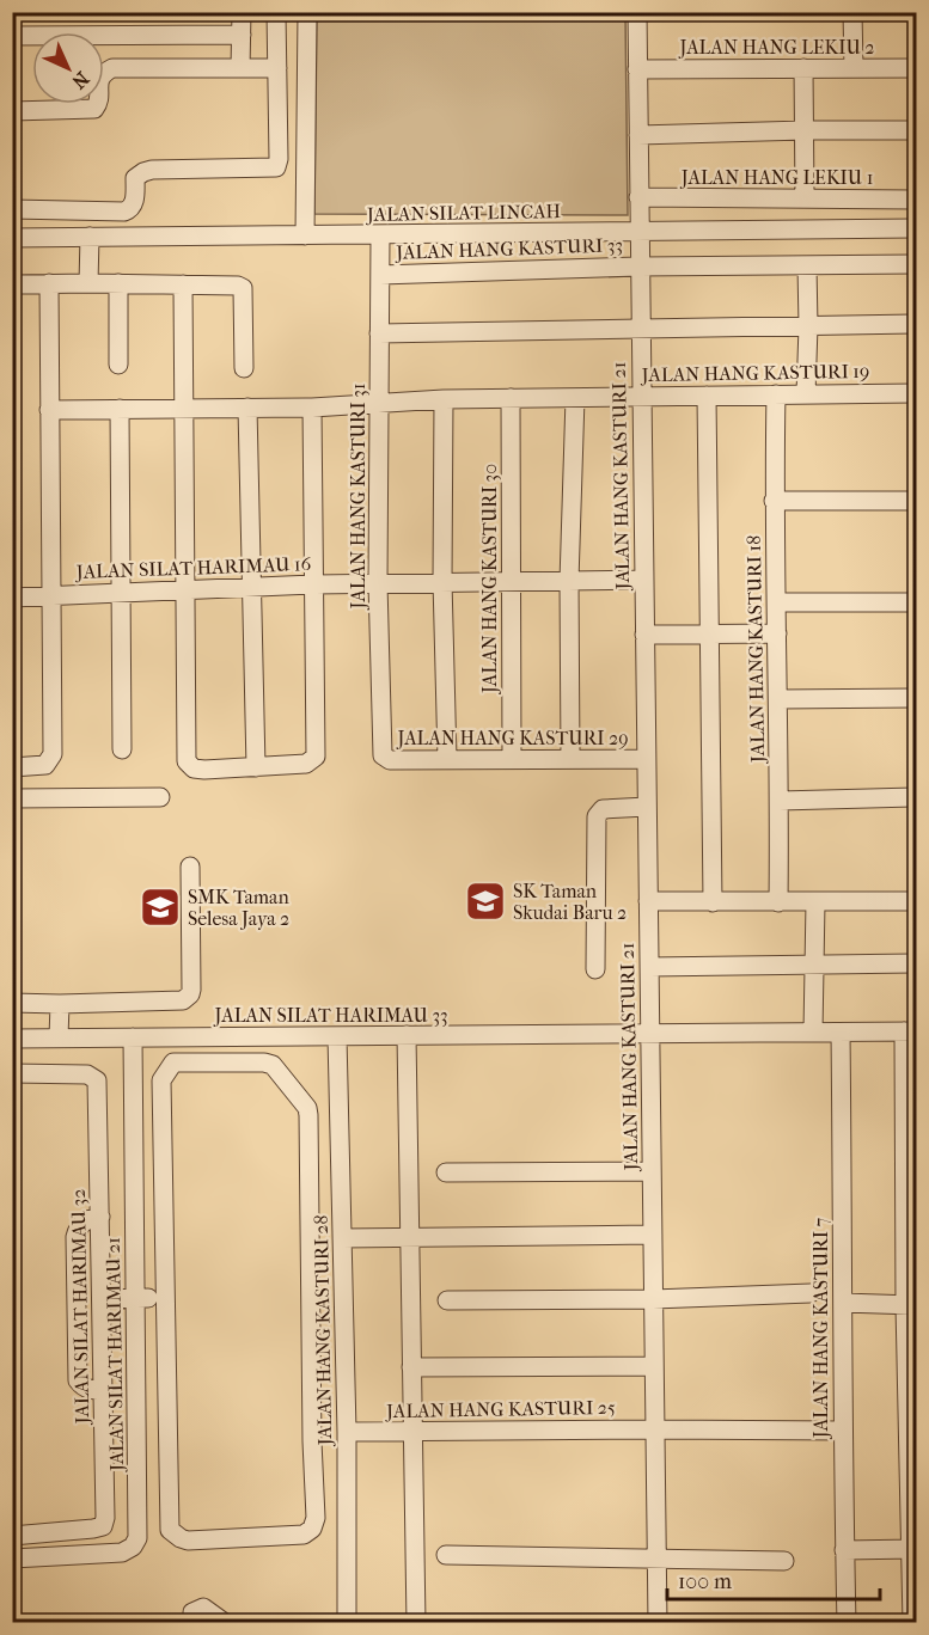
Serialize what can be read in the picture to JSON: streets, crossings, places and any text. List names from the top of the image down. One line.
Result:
{"streets":{"street":["JALAN HANG LEKIU 2","JALAN HANG LEKIU 1","JALAN SILAT LINCAH","JALAN HANG KASTURI 33","JALAN HANG KASTURI 19","JALAN HANG KASTURI 21","JALAN HANG KASTURI 31","JALAN SILAT HARIMAU 16","JALAN HANG KASTURI 30","JALAN HANG KASTURI 18","JALAN HANG KASTURI 29","JALAN SILAT HARIMAU 33","JALAN SILAT HARIMAU 32","JALAN HANG KASTURI 7","JALAN HANG KASTURI 28","JALAN SILAT HARIMAU 21","JALAN HANG KASTURI 25"]},"crossings":[["JALAN HANG LEKIU 2","JALAN HANG KASTURI 21"],["JALAN HANG LEKIU 1","JALAN HANG KASTURI 21"],["JALAN SILAT LINCAH","JALAN HANG KASTURI 21"],["JALAN SILAT LINCAH","JALAN HANG KASTURI 31"],["JALAN HANG KASTURI 33","JALAN HANG KASTURI 21"],["JALAN HANG KASTURI 33","JALAN HANG KASTURI 31"],["JALAN HANG KASTURI 19","JALAN HANG KASTURI 21"],["JALAN HANG KASTURI 19","JALAN HANG KASTURI 31"],["JALAN HANG KASTURI 19","JALAN HANG KASTURI 30"],["JALAN HANG KASTURI 19","JALAN HANG KASTURI 18"],["JALAN HANG KASTURI 21","JALAN SILAT HARIMAU 16"],["JALAN HANG KASTURI 21","JALAN HANG KASTURI 29"],["JALAN HANG KASTURI 21","JALAN SILAT HARIMAU 33"],["JALAN HANG KASTURI 21","JALAN HANG KASTURI 25"],["JALAN HANG KASTURI 31","JALAN SILAT HARIMAU 16"],["JALAN HANG KASTURI 31","JALAN HANG KASTURI 29"],["JALAN SILAT HARIMAU 16","JALAN HANG KASTURI 30"],["JALAN HANG KASTURI 30","JALAN HANG KASTURI 29"],["JALAN SILAT HARIMAU 33","JALAN HANG KASTURI 7"],["JALAN SILAT HARIMAU 33","JALAN HANG KASTURI 28"],["JALAN SILAT HARIMAU 33","JALAN SILAT HARIMAU 21"],["JALAN HANG KASTURI 7","JALAN HANG KASTURI 25"],["JALAN HANG KASTURI 28","JALAN HANG KASTURI 25"]],"places":{"school or university":["SK Taman Skudai Baru 2","SMK Taman Selesa Jaya 2"]},"scale_bar":"100 m","north":"bottom right"}
